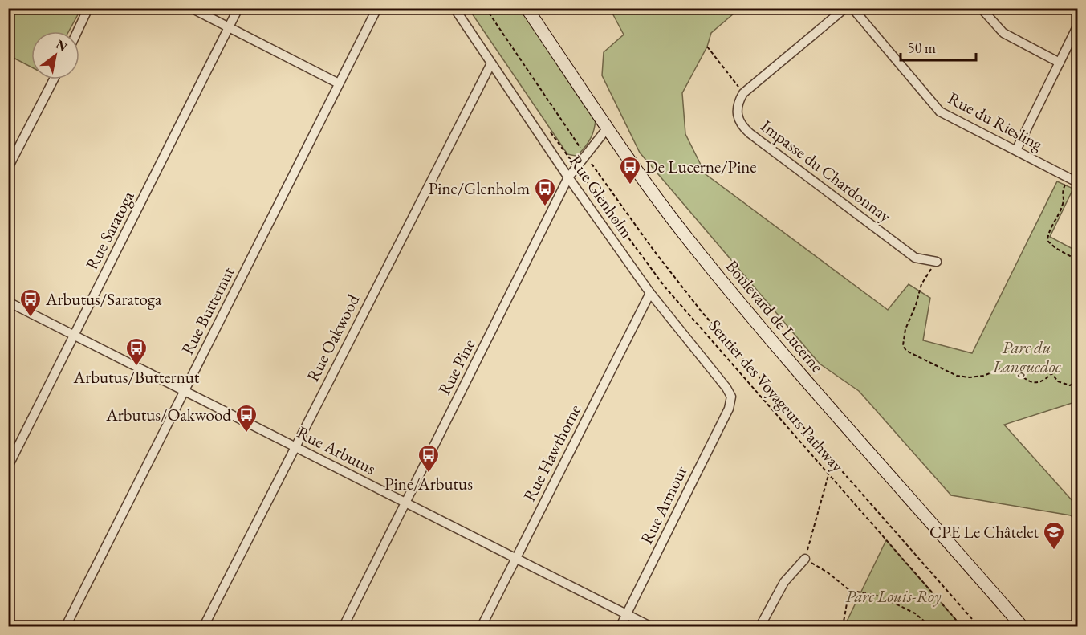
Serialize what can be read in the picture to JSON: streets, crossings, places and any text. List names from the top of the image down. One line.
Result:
{"streets":{"main road":["Boulevard de Lucerne"],"street":["Rue du Riesling","Impasse du Chardonnay","Rue Glenholm","Rue Saratoga","Rue Butternut","Rue Oakwood","Rue Pine","Rue Arbutus","Rue Hawthorne","Rue Armour"],"path":["Sentier des Voyageurs Pathway"]},"crossings":[["Rue Glenholm","Rue Oakwood"],["Rue Glenholm","Rue Pine"],["Rue Glenholm","Rue Hawthorne"],["Rue Glenholm","Rue Armour"],["Rue Saratoga","Rue Arbutus"],["Rue Butternut","Rue Arbutus"],["Boulevard de Lucerne","Rue Pine"],["Rue Oakwood","Rue Arbutus"],["Rue Pine","Rue Arbutus"],["Rue Arbutus","Rue Hawthorne"],["Rue Arbutus","Rue Armour"]],"parks":["Parc du Languedoc","Parc Louis-Roy"],"places":{"bus stop":["De Lucerne/Pine","Pine/Glenholm","Arbutus/Saratoga","Arbutus/Butternut","Arbutus/Oakwood","Pine/Arbutus"],"school or university":["CPE Le Châtelet"]},"scale_bar":"50 m","north":"top right"}
